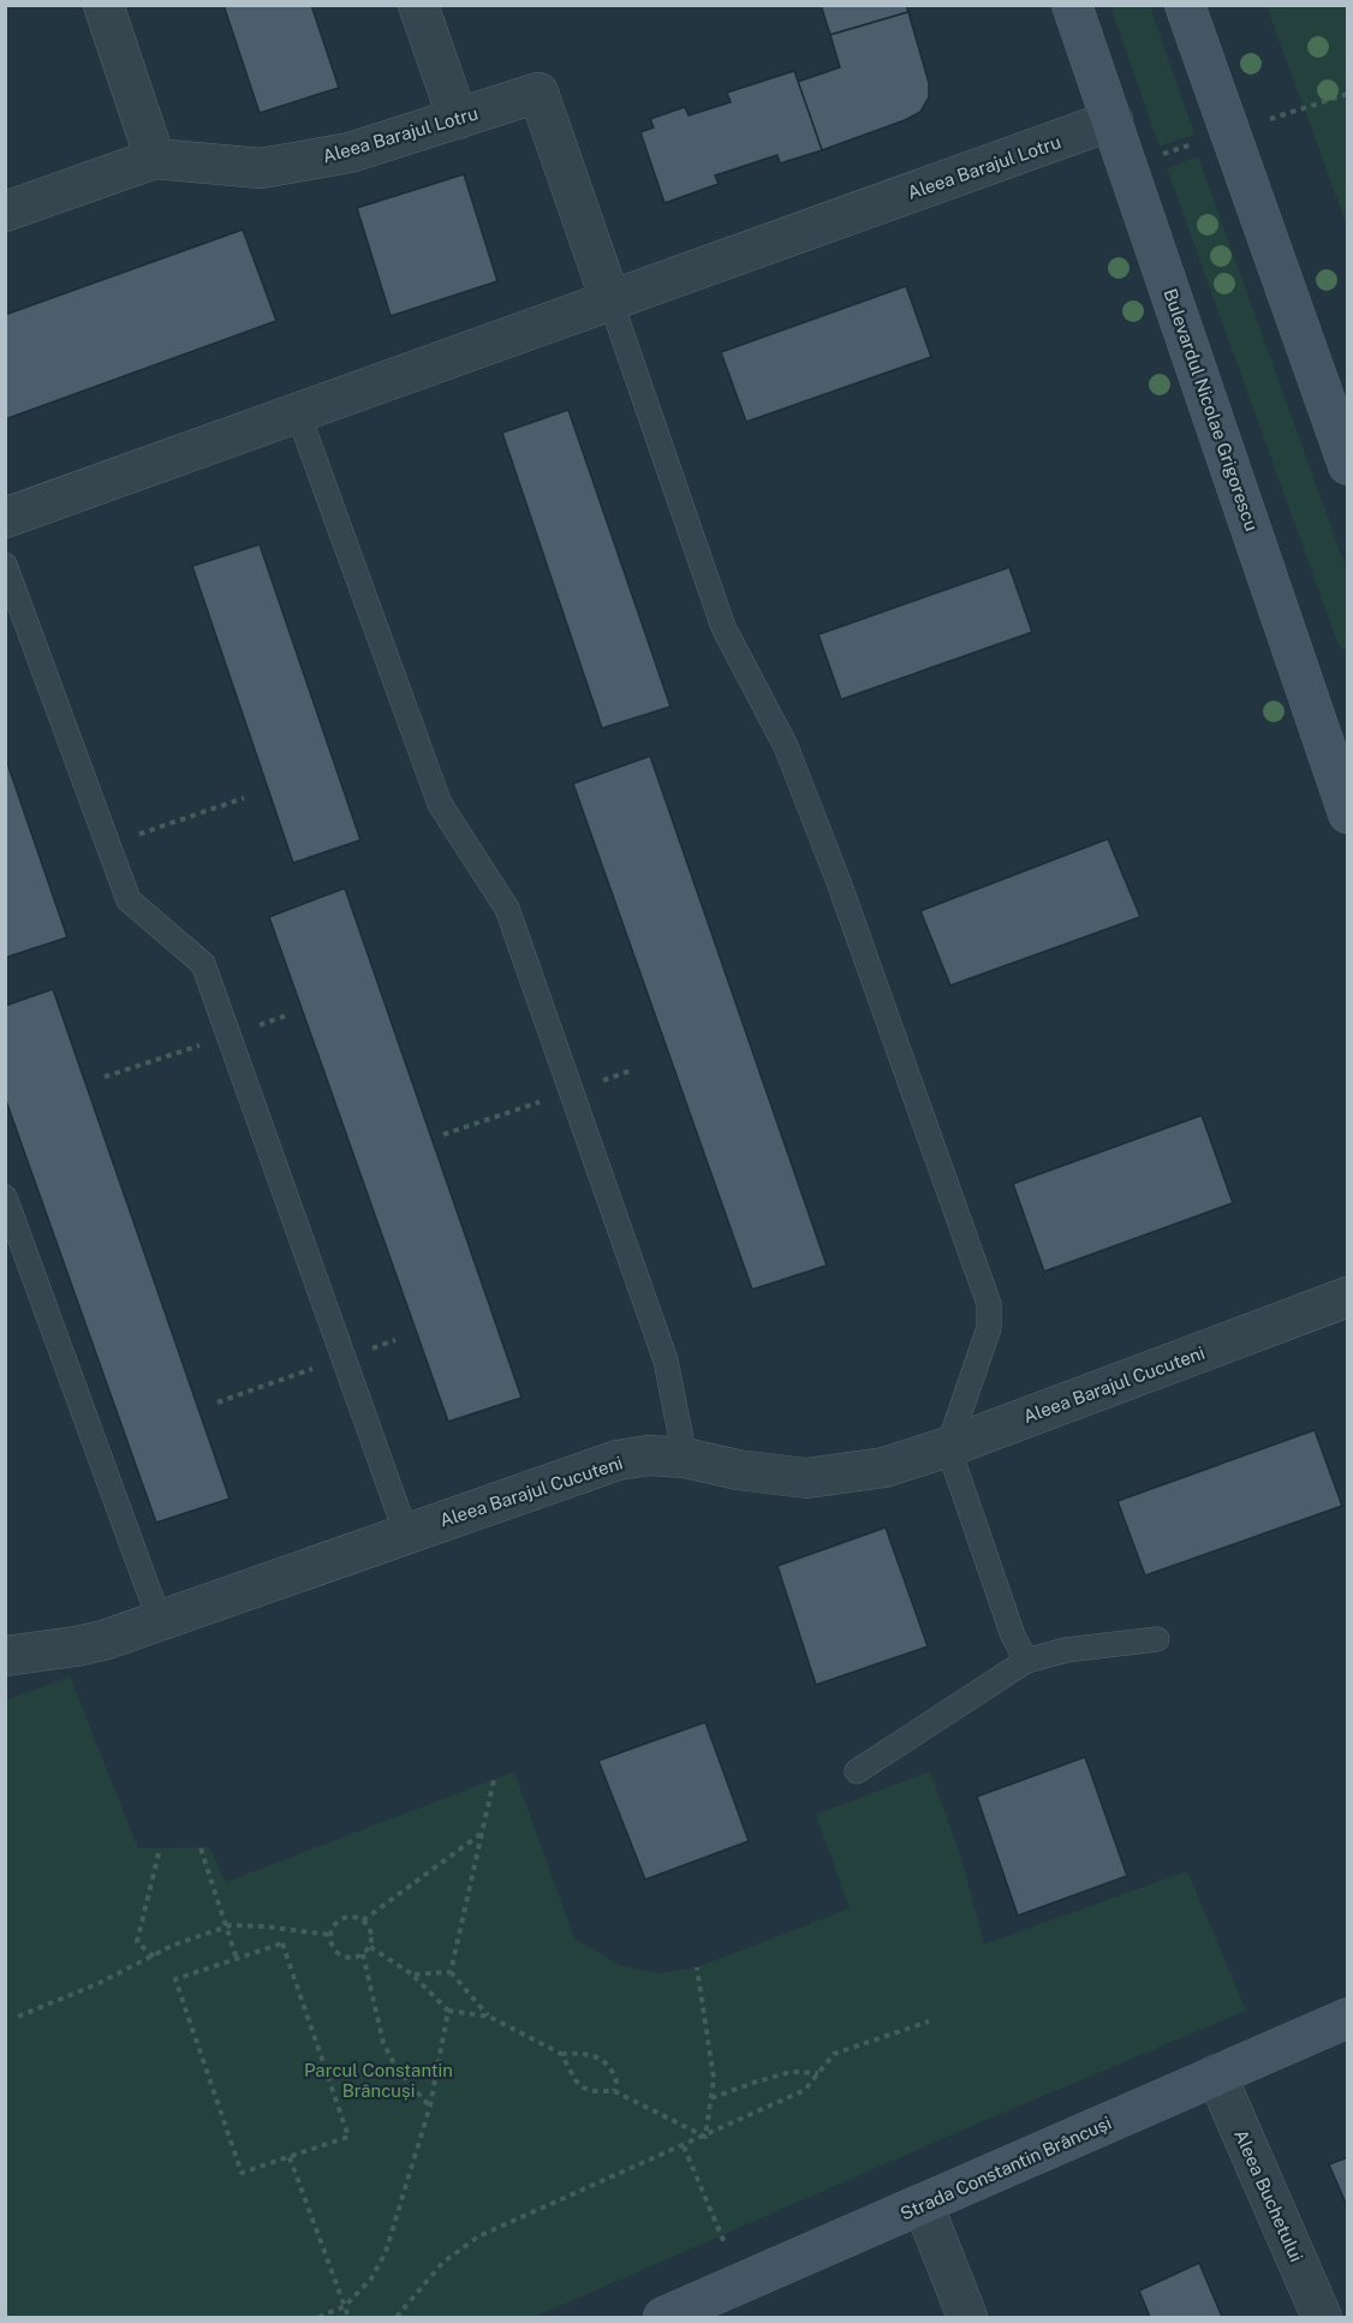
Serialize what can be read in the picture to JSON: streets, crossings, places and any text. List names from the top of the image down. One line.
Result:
{"streets":{"main road":["Bulevardul Nicolae Grigorescu","Strada Constantin Brâncuși"],"street":["Aleea Barajul Lotru","Aleea Barajul Cucuteni","Aleea Buchetului"]},"crossings":[["Aleea Barajul Lotru","Bulevardul Nicolae Grigorescu"],["Strada Constantin Brâncuși","Aleea Buchetului"]],"parks":["Parcul Constantin Brâncuși"]}
